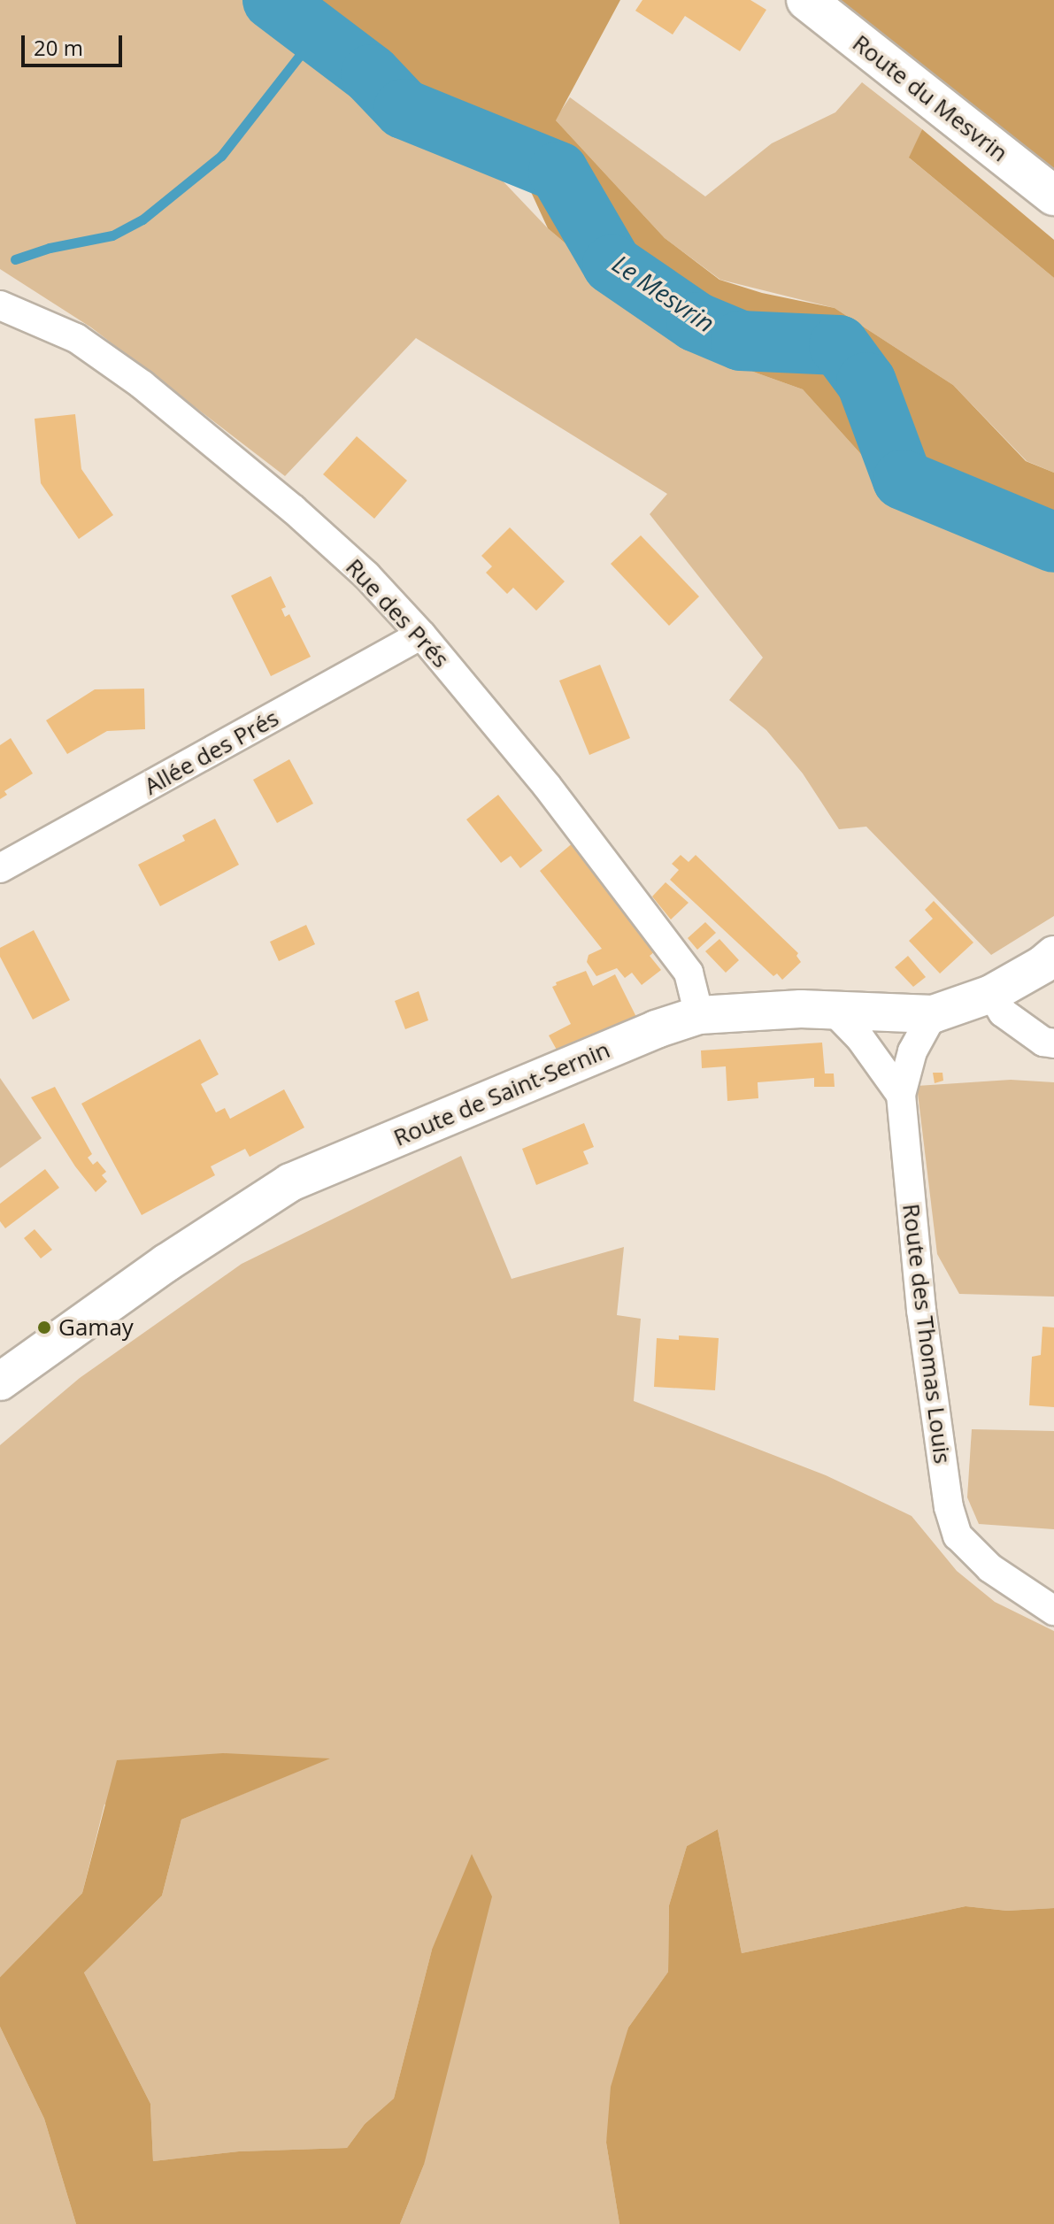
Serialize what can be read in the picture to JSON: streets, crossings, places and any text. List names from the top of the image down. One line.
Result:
{"streets":{"main road":["Route du Mesvrin"],"street":["Rue des Prés","Allée des Prés","Route de Saint-Sernin","Route des Thomas Louis"]},"crossings":[["Rue des Prés","Allée des Prés"],["Rue des Prés","Route de Saint-Sernin"],["Route de Saint-Sernin","Route des Thomas Louis"]],"water":["Le Mesvrin"],"places":["Gamay"],"scale_bar":"20 m"}
